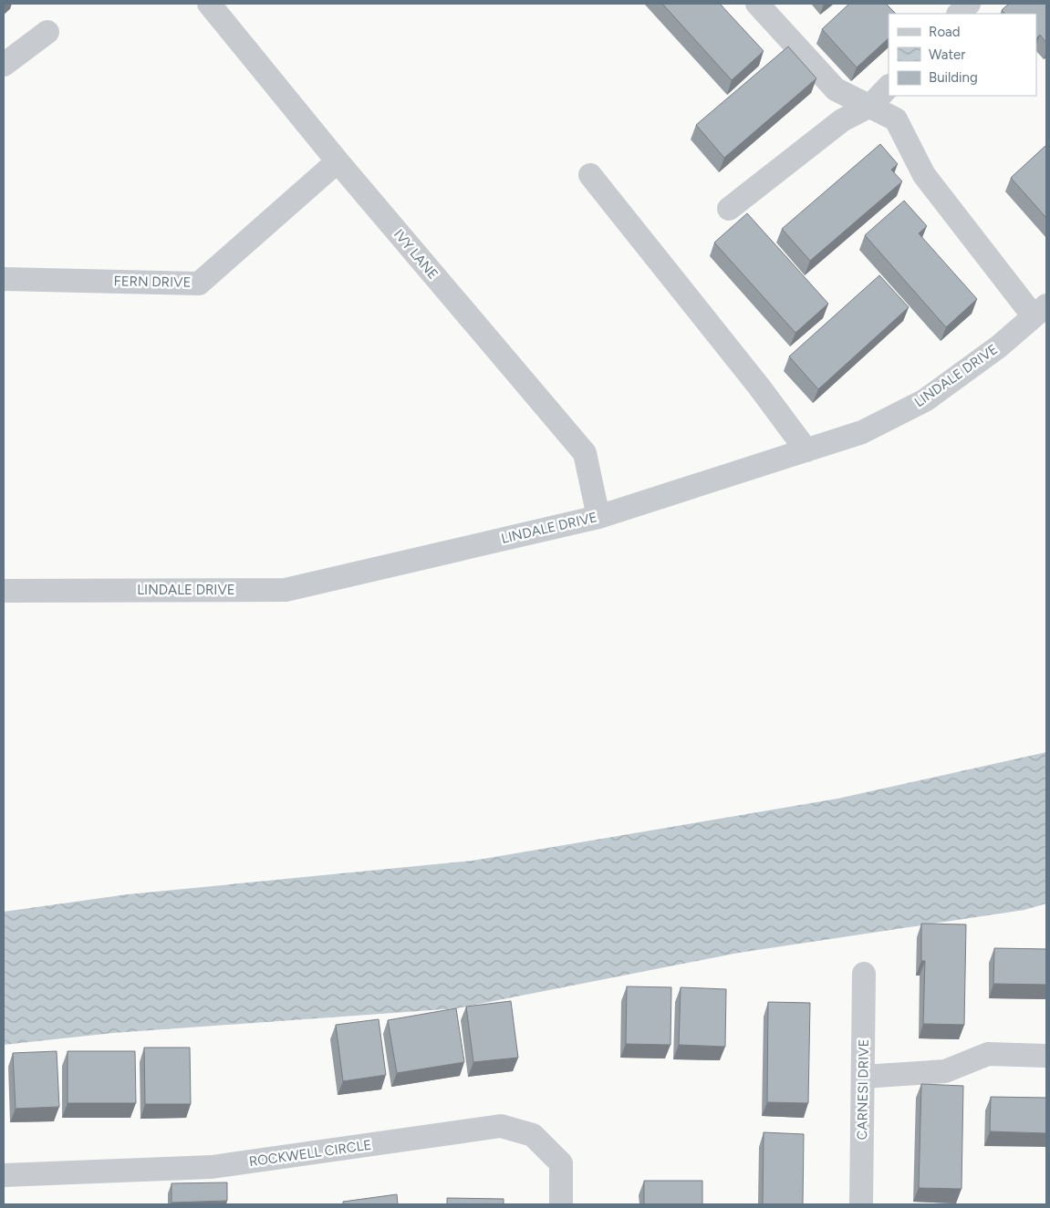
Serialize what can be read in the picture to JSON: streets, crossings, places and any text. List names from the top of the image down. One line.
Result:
{"streets":{"street":["IVY LANE","FERN DRIVE","LINDALE DRIVE","CARNESI DRIVE","ROCKWELL CIRCLE"]},"crossings":[["IVY LANE","FERN DRIVE"],["IVY LANE","LINDALE DRIVE"]],"legend":["Road","Water","Building"]}
